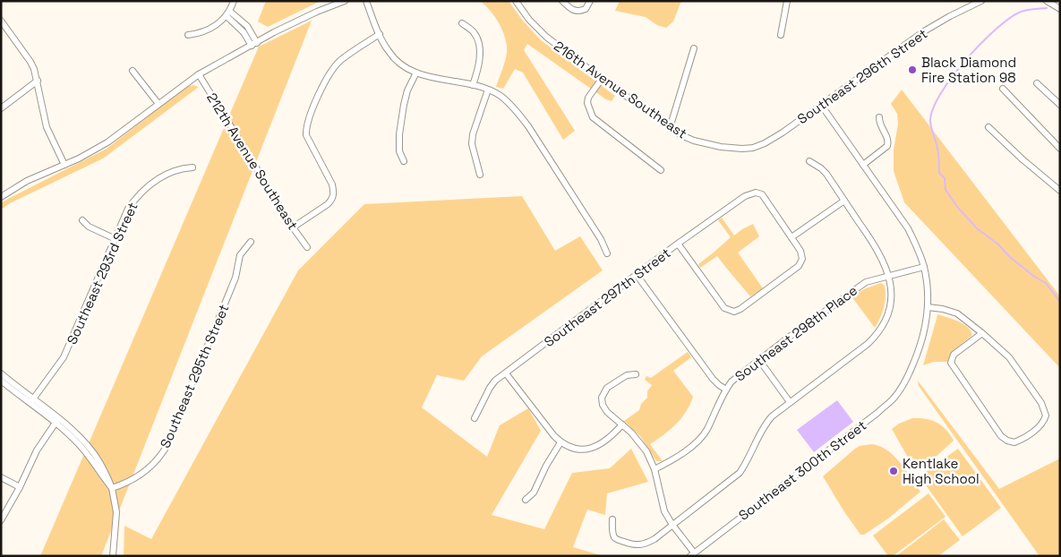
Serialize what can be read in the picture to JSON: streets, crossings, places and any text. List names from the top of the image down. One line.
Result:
{"streets":{"street":["Southeast 296th Street","216th Avenue Southeast","212th Avenue Southeast","Southeast 293rd Street","Southeast 297th Street","Southeast 298th Place","Southeast 295th Street","Southeast 300th Street"]},"crossings":[["Southeast 296th Street","216th Avenue Southeast"],["Southeast 296th Street","Southeast 300th Street"],["Southeast 298th Place","Southeast 300th Street"]],"places":["Black Diamond Fire Station 98","Kentlake High School"]}
